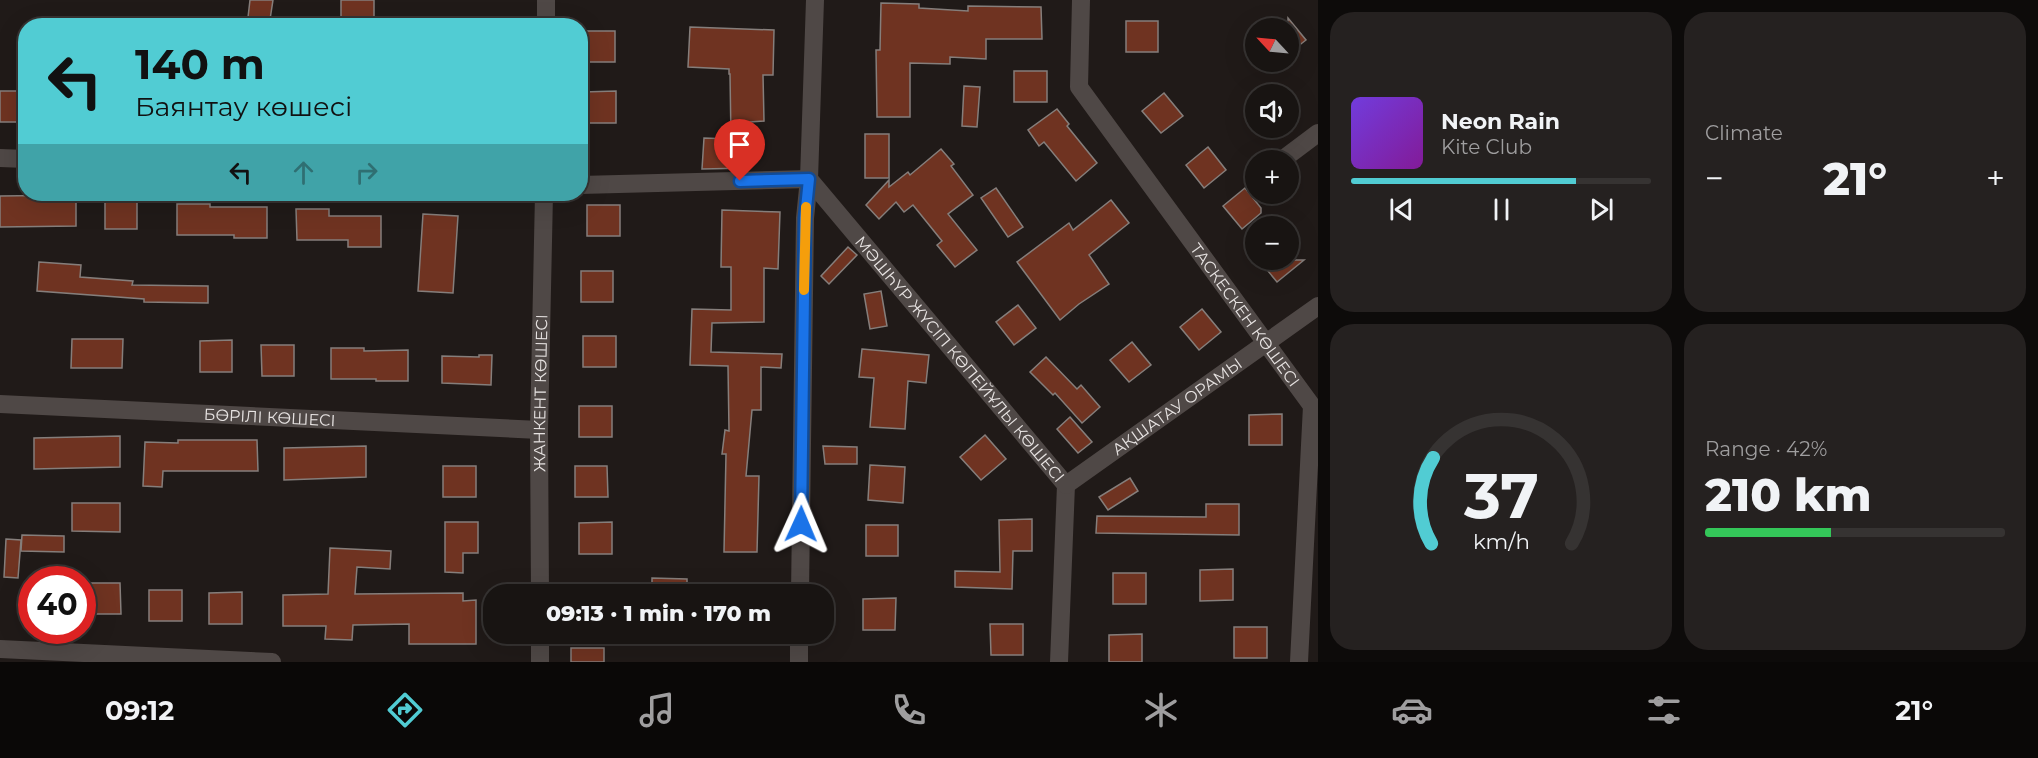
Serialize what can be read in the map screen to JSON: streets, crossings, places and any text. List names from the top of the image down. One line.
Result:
{"streets":{"street":["ТАСКЕСКЕН КӨШЕСІ","МӘШҺҮР ЖҮСІП КӨПЕЙҰЛЫ КӨШЕСІ","ЖАНКЕНТ КӨШЕСІ","АҚШАТАУ ОРАМЫ","БӨРІЛІ КӨШЕСІ"]},"crossings":[["ТАСКЕСКЕН КӨШЕСІ","АҚШАТАУ ОРАМЫ"],["МӘШҺҮР ЖҮСІП КӨПЕЙҰЛЫ КӨШЕСІ","АҚШАТАУ ОРАМЫ"],["ЖАНКЕНТ КӨШЕСІ","БӨРІЛІ КӨШЕСІ"]],"north":"top left","page":{"tile":["Climate",["Range · 42%","210 km"]],"map_buttons":["+","−"],"turn":["140 m","Баянтау көшесі"],"song":["Neon Rain","Kite Club"],"heat":["−","21°","+"],"limit":"40","trip":"09:13 · 1 min · 170 m","tabs":["09:12","21°"],"gauge":["37","km/h"]}}
